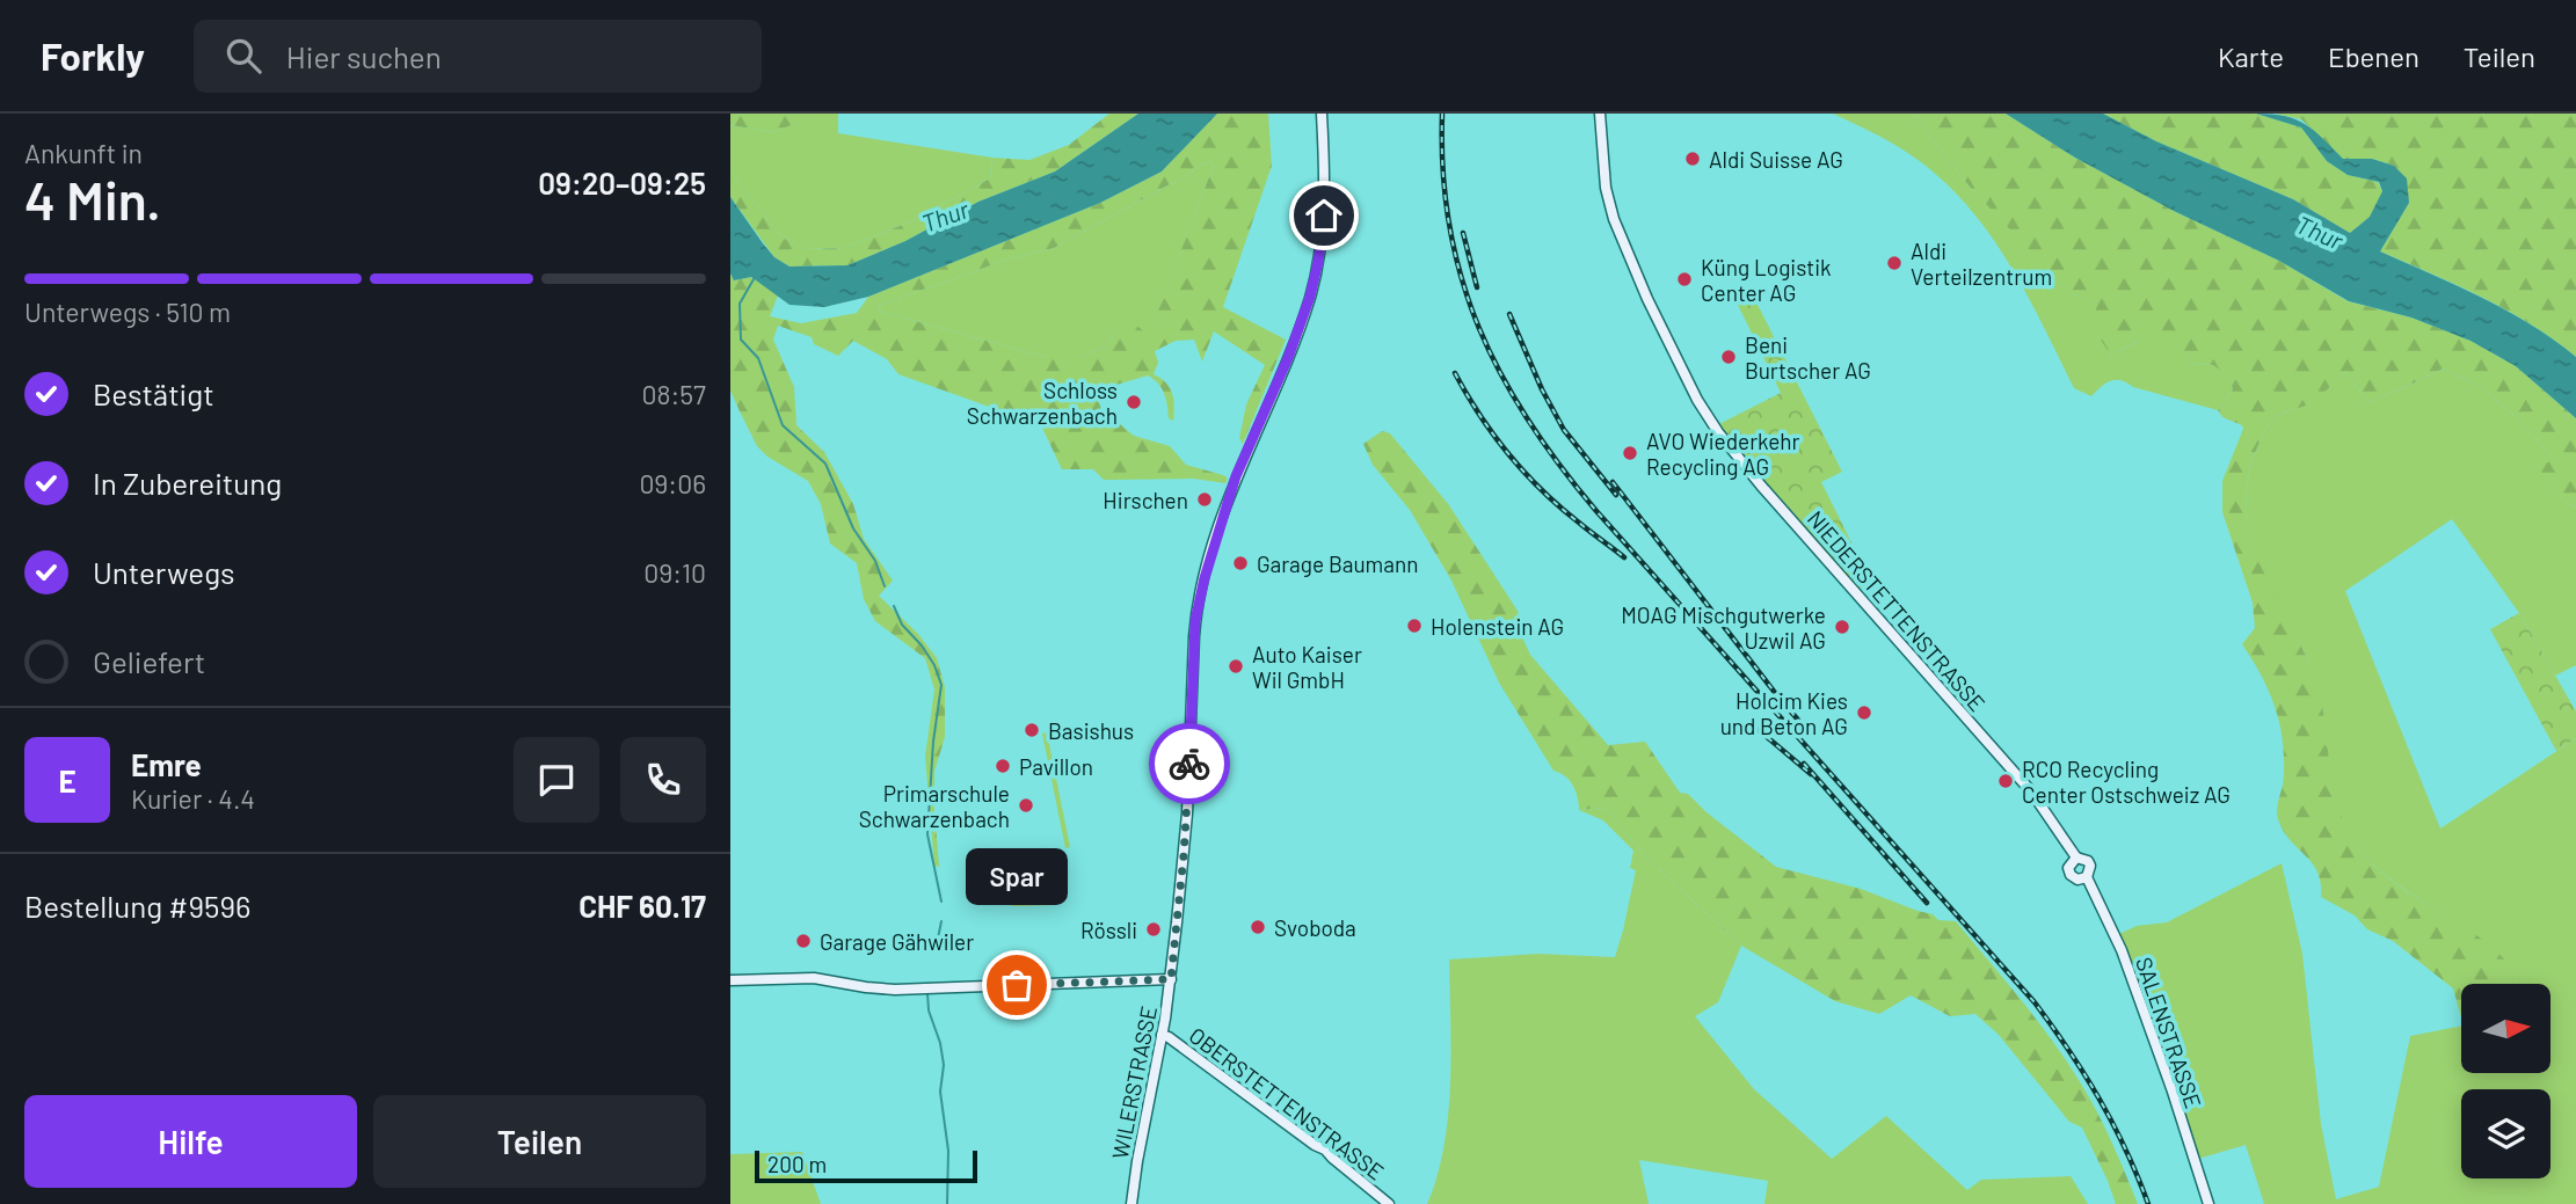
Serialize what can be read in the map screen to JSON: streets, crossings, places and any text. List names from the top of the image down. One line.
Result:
{"streets":{"street":["NIEDERSTETTENSTRASSE","SALENSTRASSE","WILERSTRASSE","OBERSTETTENSTRASSE"]},"crossings":[["NIEDERSTETTENSTRASSE","SALENSTRASSE"],["WILERSTRASSE","OBERSTETTENSTRASSE"]],"water":["Thur"],"places":["Aldi Suisse AG","Aldi Verteilzentrum","Küng Logistik Center AG","Beni Burtscher AG","Schloss Schwarzenbach","AVO Wiederkehr Recycling AG","Hirschen","Garage Baumann","Holenstein AG","MOAG Mischgutwerke Uzwil AG","Auto Kaiser Wil GmbH","Holcim Kies und Beton AG","Basishus","Pavillon","RCO Recycling Center Ostschweiz AG","Primarschule Schwarzenbach","Svoboda","Rössli","Garage Gähwiler","Spar"],"scale_bar":"200 m","north":"right","page":{"header":"Forkly","search":"Hier suchen","nav":["Karte","Ebenen","Teilen"],"heading":["4 Min.","Ankunft in","09:20–09:25"],"panel":["Emre","Kurier · 4.4","Bestellung #9596","CHF 60.17"],"bar":"Unterwegs · 510 m","list":[["Bestätigt","08:57"],["In Zubereitung","09:06"],["Unterwegs","09:10"],"Geliefert"],"round":"E","bubble":"Spar","buttons":["Hilfe","Teilen"],"scale":"200 m"}}
